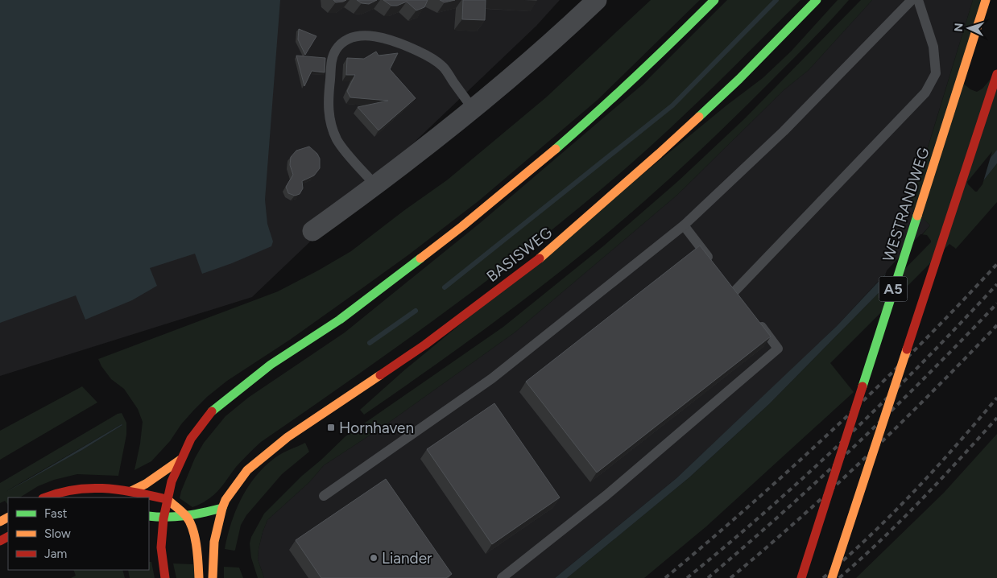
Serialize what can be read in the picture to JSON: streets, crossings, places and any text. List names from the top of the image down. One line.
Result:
{"streets":{"main road":["WESTRANDWEG","BASISWEG","A5"]},"places":{"transit":["Hornhaven"],"other":["Liander"]},"legend":["Fast","Slow","Jam"],"north":"left"}
